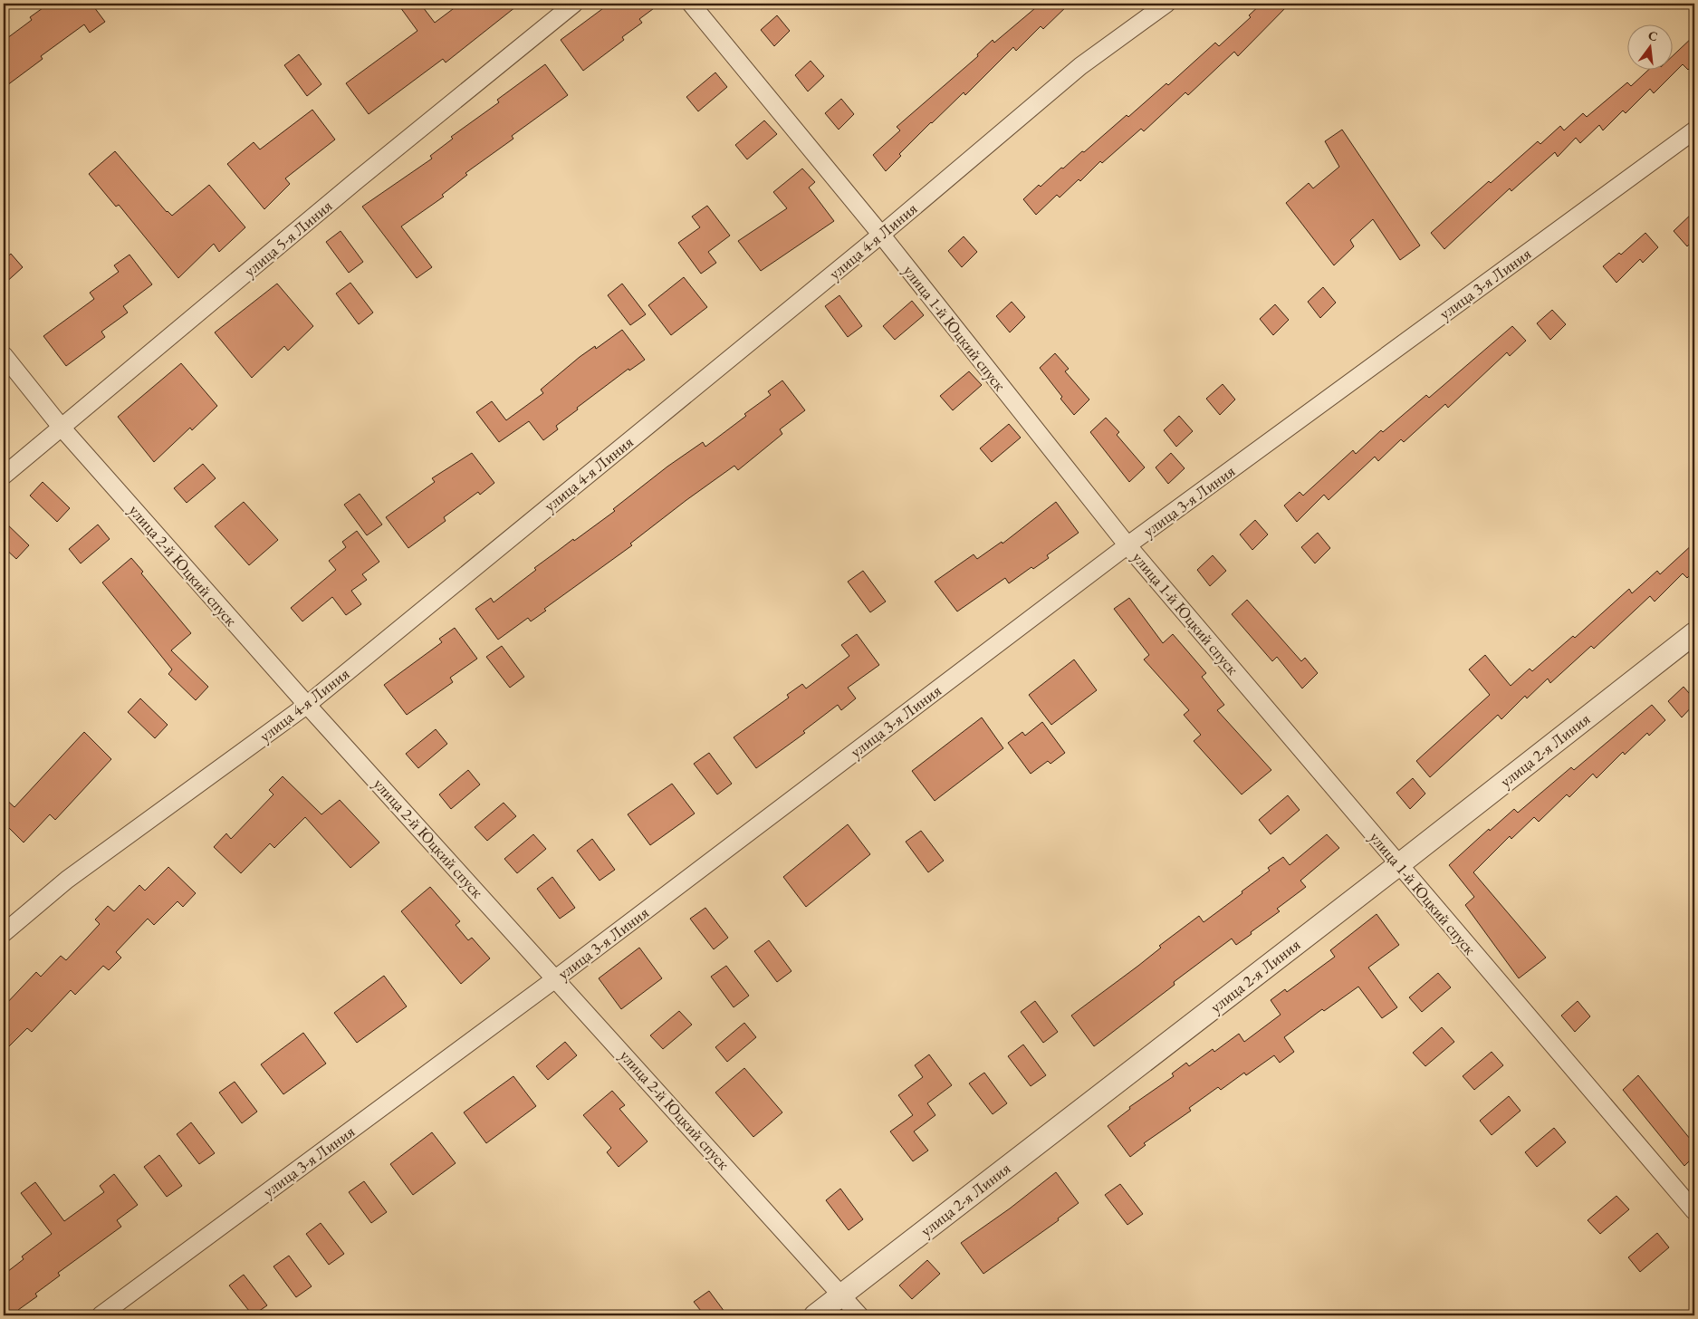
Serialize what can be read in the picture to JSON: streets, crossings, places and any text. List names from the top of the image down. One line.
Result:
{"streets":{"street":["улица 5-я Линия","улица 4-я Линия","улица 3-я Линия","улица 1-й Юцкий спуск","улица 2-й Юцкий спуск","улица 2-я Линия"]},"crossings":[["улица 5-я Линия","улица 2-й Юцкий спуск"],["улица 4-я Линия","улица 1-й Юцкий спуск"],["улица 4-я Линия","улица 2-й Юцкий спуск"],["улица 3-я Линия","улица 1-й Юцкий спуск"],["улица 3-я Линия","улица 2-й Юцкий спуск"],["улица 1-й Юцкий спуск","улица 2-я Линия"],["улица 2-й Юцкий спуск","улица 2-я Линия"]],"north":"top"}
